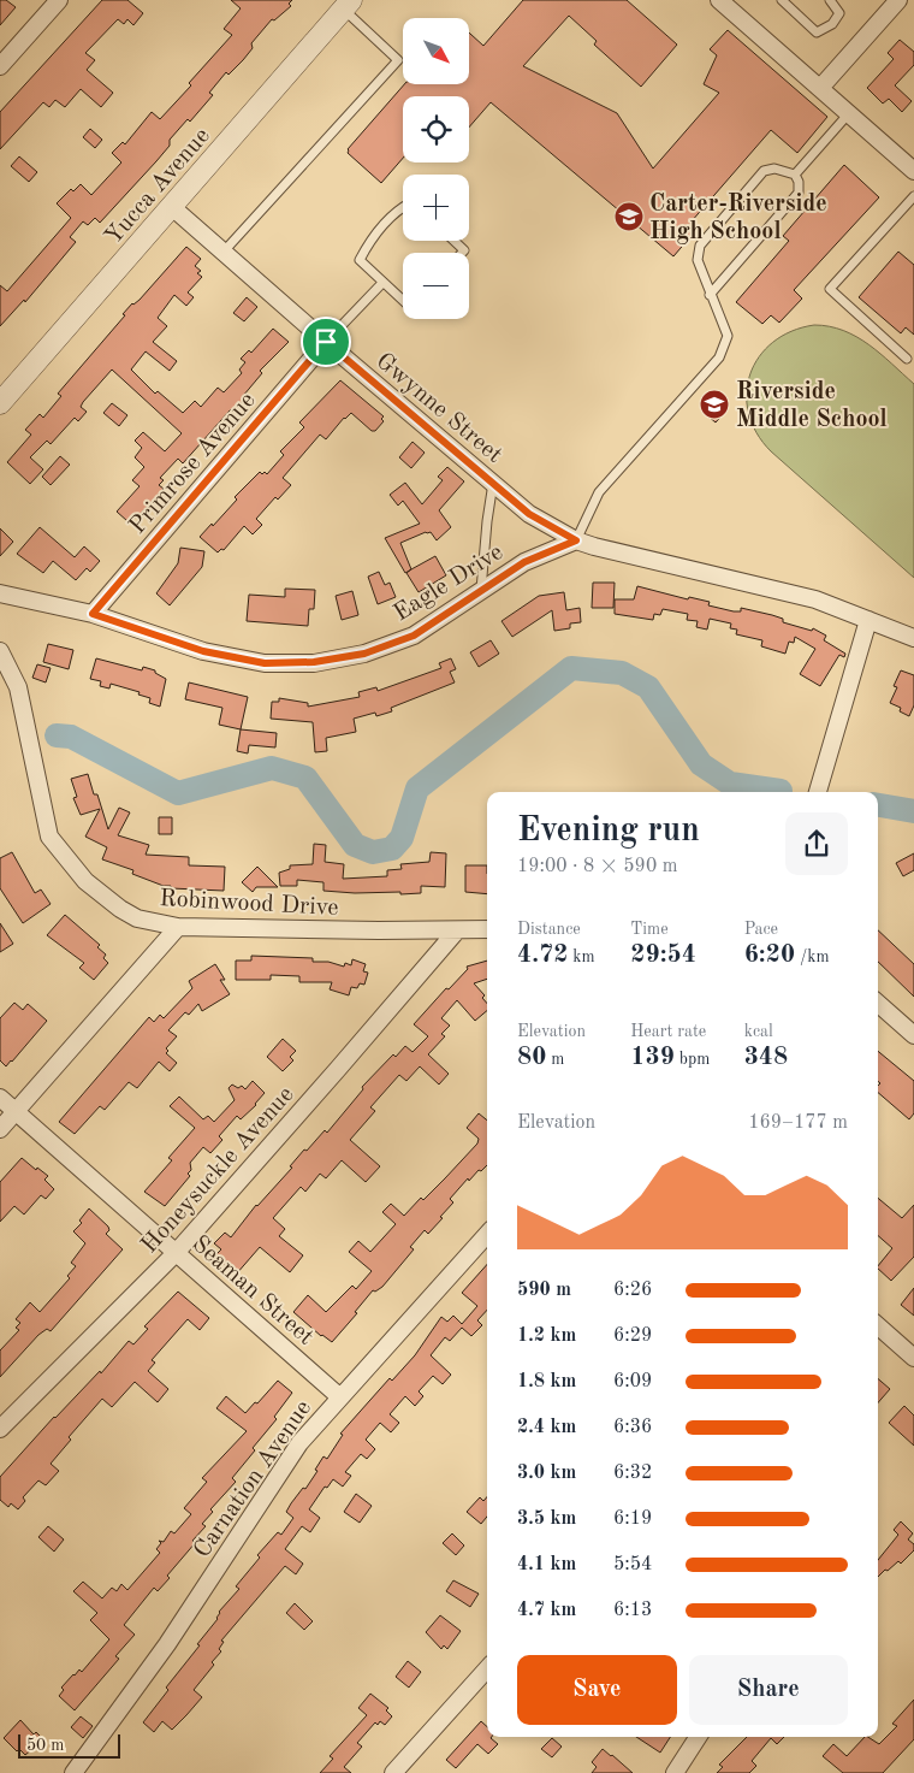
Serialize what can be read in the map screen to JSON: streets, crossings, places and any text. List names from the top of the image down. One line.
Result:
{"streets":{"street":["Yucca Avenue","Gwynne Street","Primrose Avenue","Eagle Drive","Robinwood Drive","Honeysuckle Avenue","Seaman Street","Carnation Avenue"]},"crossings":[["Yucca Avenue","Gwynne Street"],["Gwynne Street","Primrose Avenue"],["Gwynne Street","Eagle Drive"],["Primrose Avenue","Eagle Drive"],["Robinwood Drive","Honeysuckle Avenue"],["Honeysuckle Avenue","Seaman Street"],["Seaman Street","Carnation Avenue"]],"places":{"school or university":["Carter-Riverside High School","Riverside Middle School"]},"scale_bar":"50 m","north":"bottom right","page":{"map_buttons":["+","−"],"heading":["Evening run","19:00 · 8 × 590 m"],"stats":[["Distance","4.72 km"],["Time","29:54"],["Pace","6:20 /km"],["Elevation","80 m"],["Heart rate","139 bpm"],["kcal","348"]],"chart":["Elevation","169–177 m"],"list":[{"name":"590 m","note":"6:26"},{"name":"1.2 km","note":"6:29"},{"name":"1.8 km","note":"6:09"},{"name":"2.4 km","note":"6:36"},{"name":"3.0 km","note":"6:32"},{"name":"3.5 km","note":"6:19"},{"name":"4.1 km","note":"5:54"},{"name":"4.7 km","note":"6:13"}],"buttons":["Save","Share"],"scale":"50 m"}}
